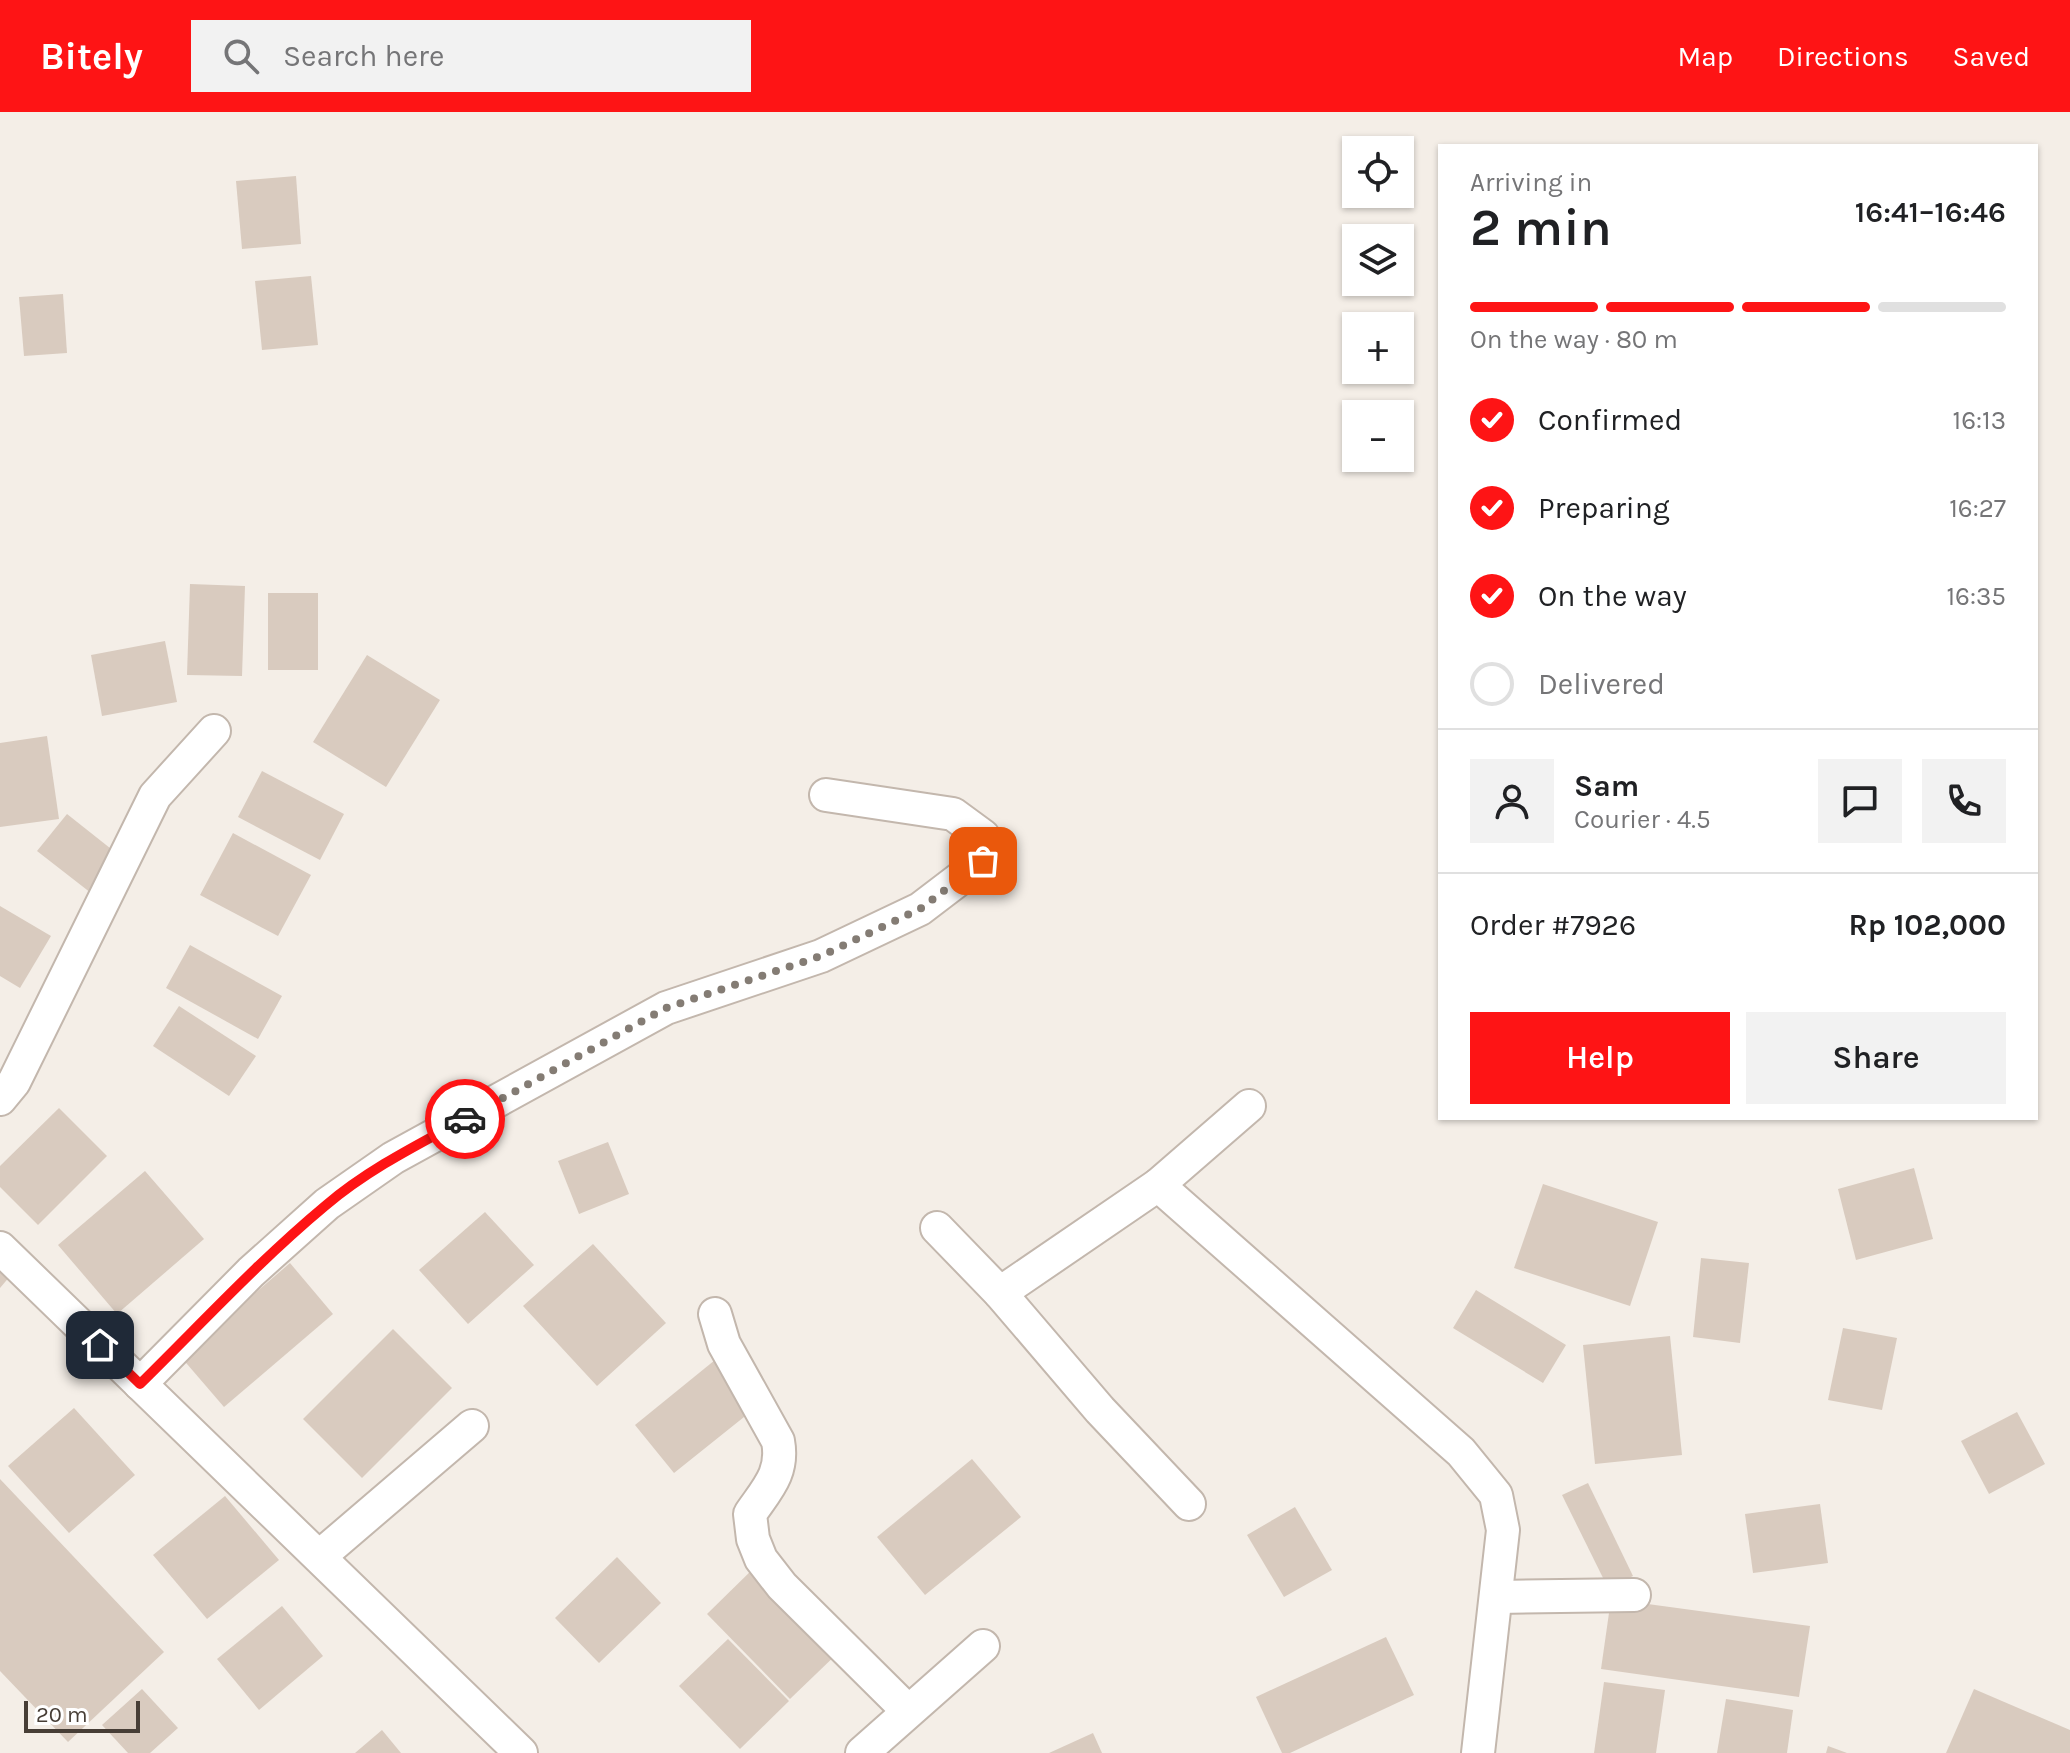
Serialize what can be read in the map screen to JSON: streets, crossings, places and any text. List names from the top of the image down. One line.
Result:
{"scale_bar":"20 m","page":{"header":"Bitely","search":"Search here","nav":["Map","Directions","Saved"],"map_buttons":["+","−"],"heading":["2 min","Arriving in","16:41–16:46"],"panel":["Sam","Courier · 4.5","Order #7926","Rp 102,000"],"bar":"On the way · 80 m","list":[["Confirmed","16:13"],["Preparing","16:27"],["On the way","16:35"],"Delivered"],"buttons":["Help","Share"],"scale":"20 m"}}
